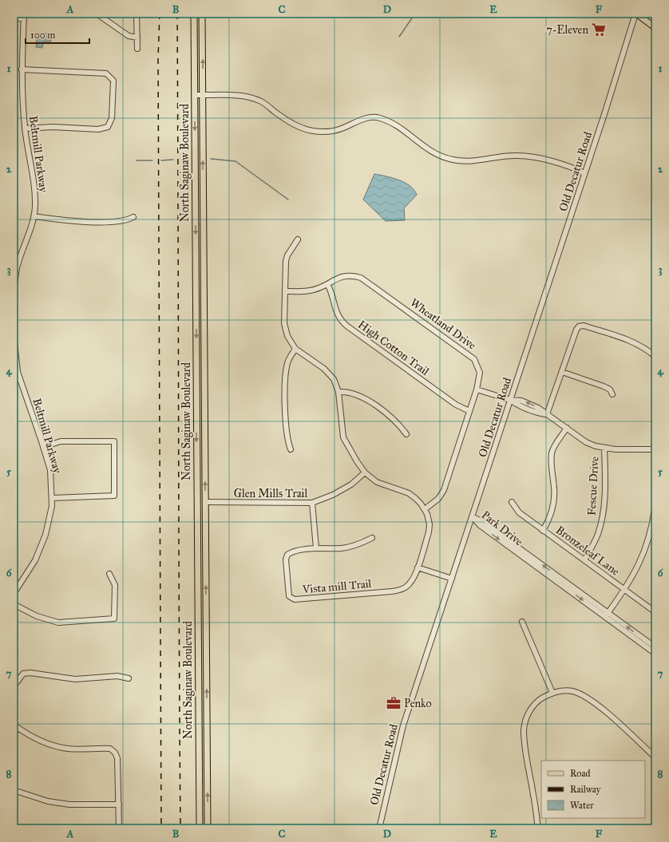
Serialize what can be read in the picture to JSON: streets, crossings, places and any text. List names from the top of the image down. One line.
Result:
{"streets":{"main road":["North Saginaw Boulevard"],"street":["Beltmill Parkway","Old Decatur Road","Wheatland Drive","High Cotton Trail","Fescue Drive","Glen Mills Trail","Park Drive","Bronzeleaf Lane","Vista mill Trail"]},"crossings":[["North Saginaw Boulevard","Glen Mills Trail"],["Old Decatur Road","Park Drive"],["Wheatland Drive","High Cotton Trail"],["Fescue Drive","Bronzeleaf Lane"]],"places":{"supermarket":["7-Eleven"],"office":["Penko"]},"legend":["Road","Railway","Water"],"scale_bar":"100 m","grid":{"columns":["A","B","C","D","E","F"],"rows":["1","2","3","4","5","6","7","8"]}}
